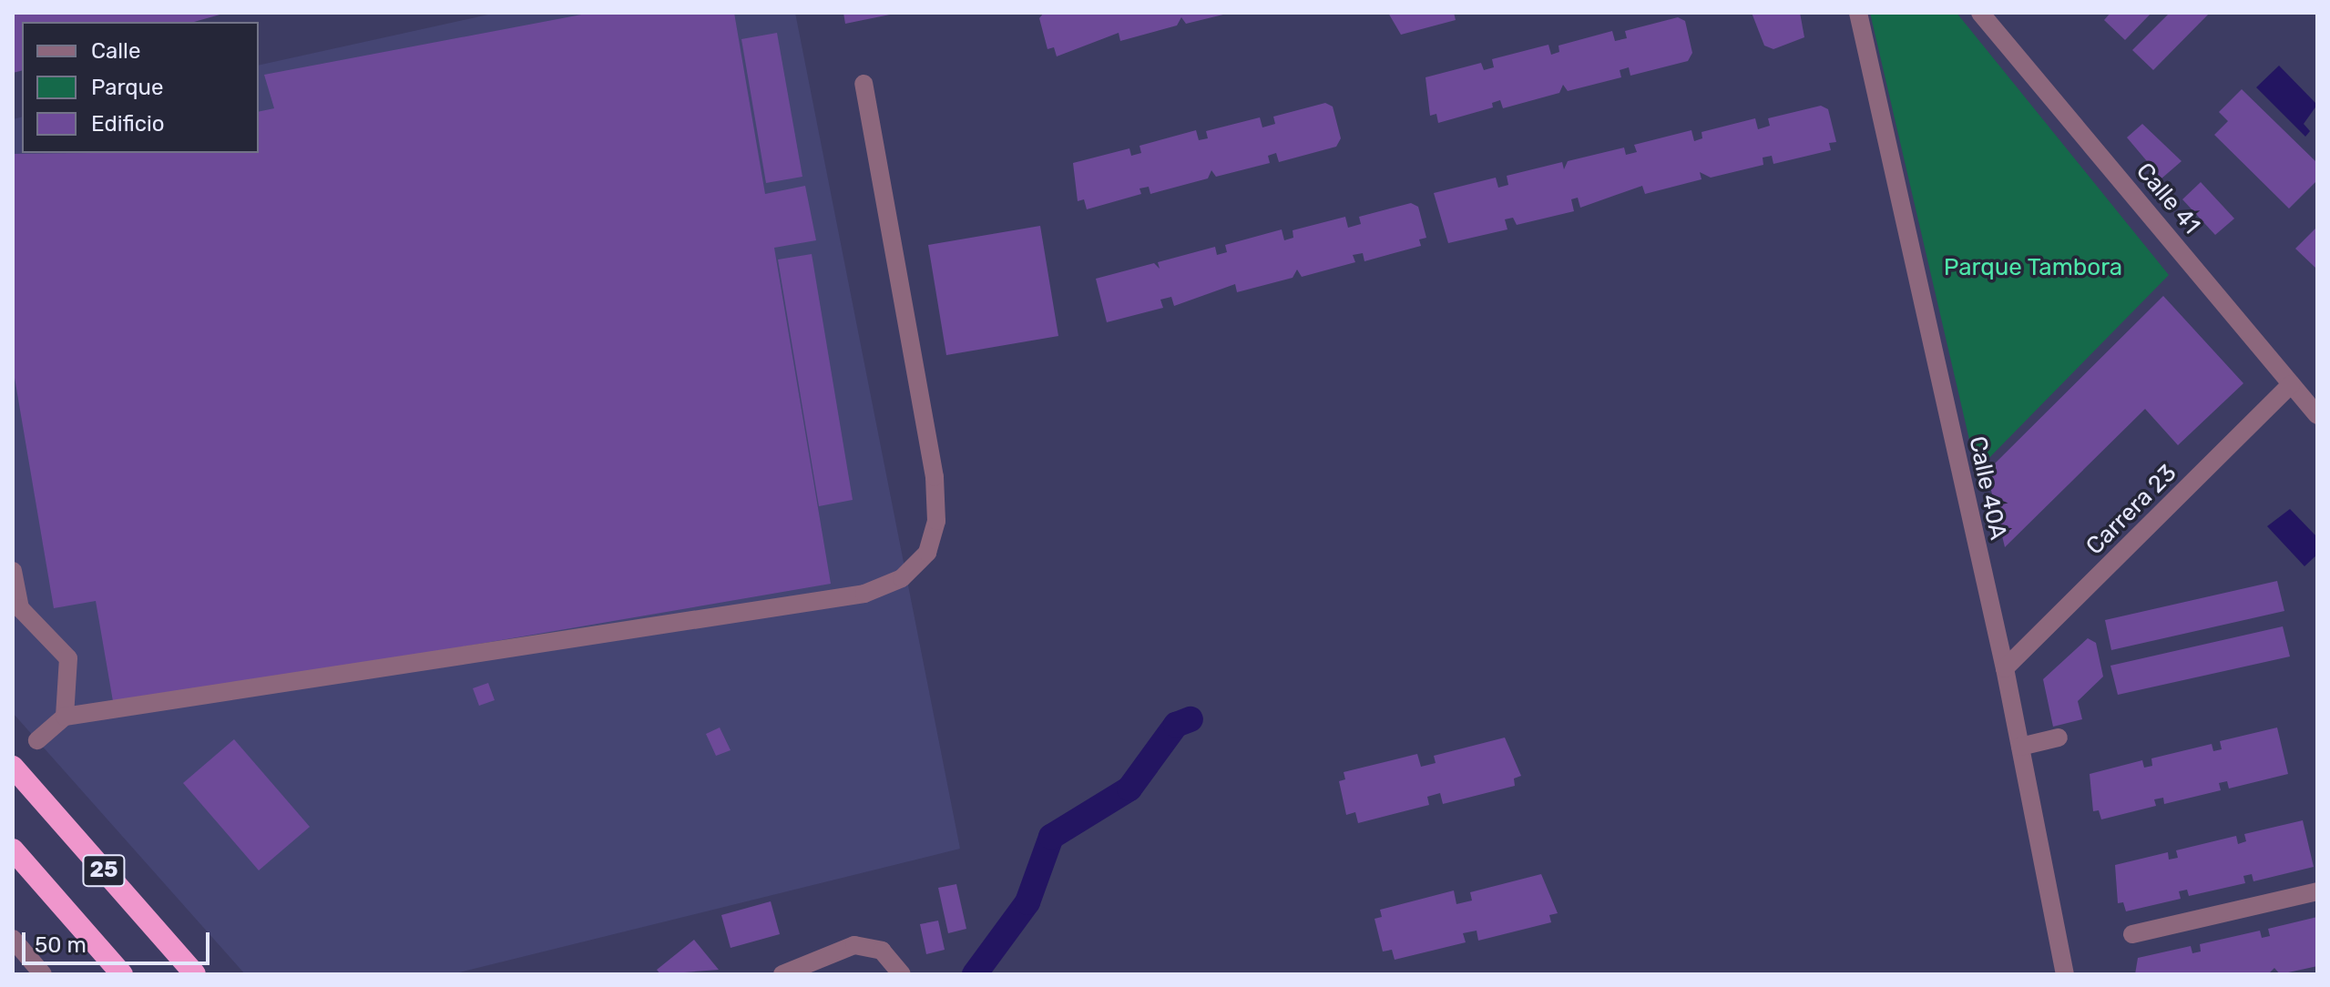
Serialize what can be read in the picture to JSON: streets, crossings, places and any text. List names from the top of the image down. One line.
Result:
{"streets":{"highway":["25"],"street":["Calle 41","Calle 40A","Carrera 23"]},"crossings":[["Calle 41","Carrera 23"],["Calle 40A","Carrera 23"]],"parks":["Parque Tambora"],"legend":["Calle","Parque","Edificio"],"scale_bar":"50 m"}
